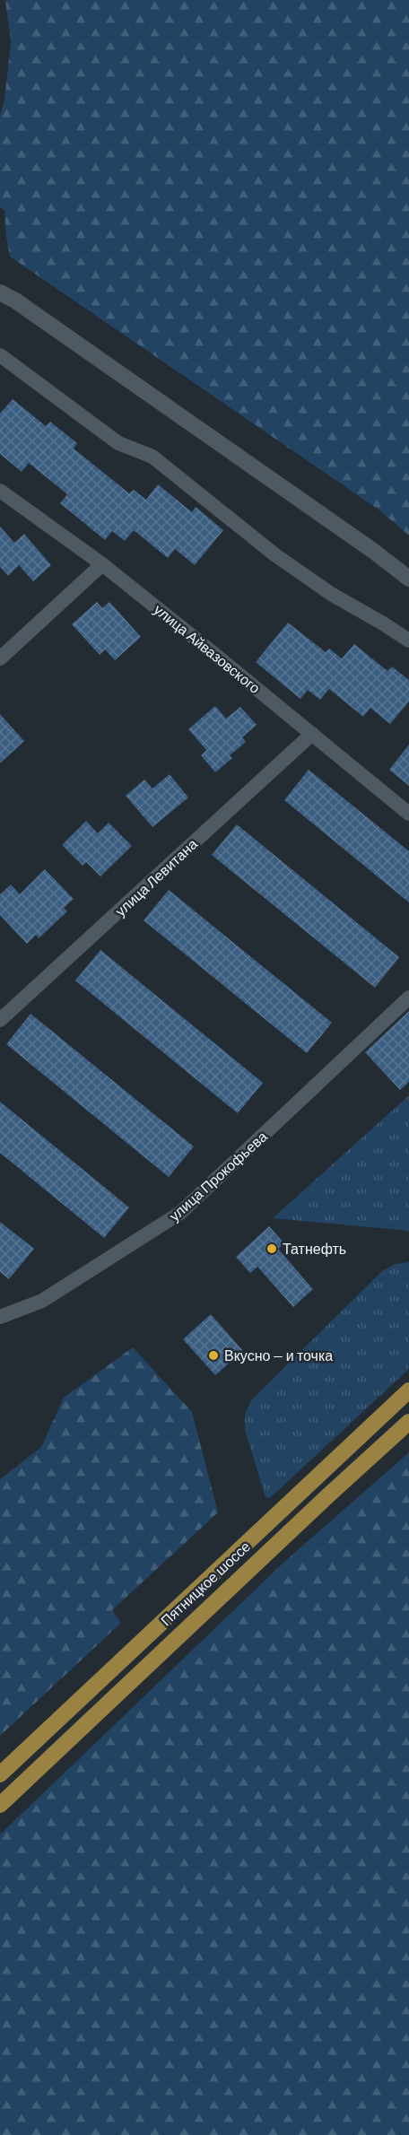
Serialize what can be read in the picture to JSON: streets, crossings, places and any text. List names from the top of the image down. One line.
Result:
{"streets":{"main road":["Пятницкое шоссе"],"street":["улица Айвазовского","улица Левитана","улица Прокофьева"]},"crossings":[["улица Айвазовского","улица Левитана"]],"places":["Татнефть","Вкусно — и точка"]}
